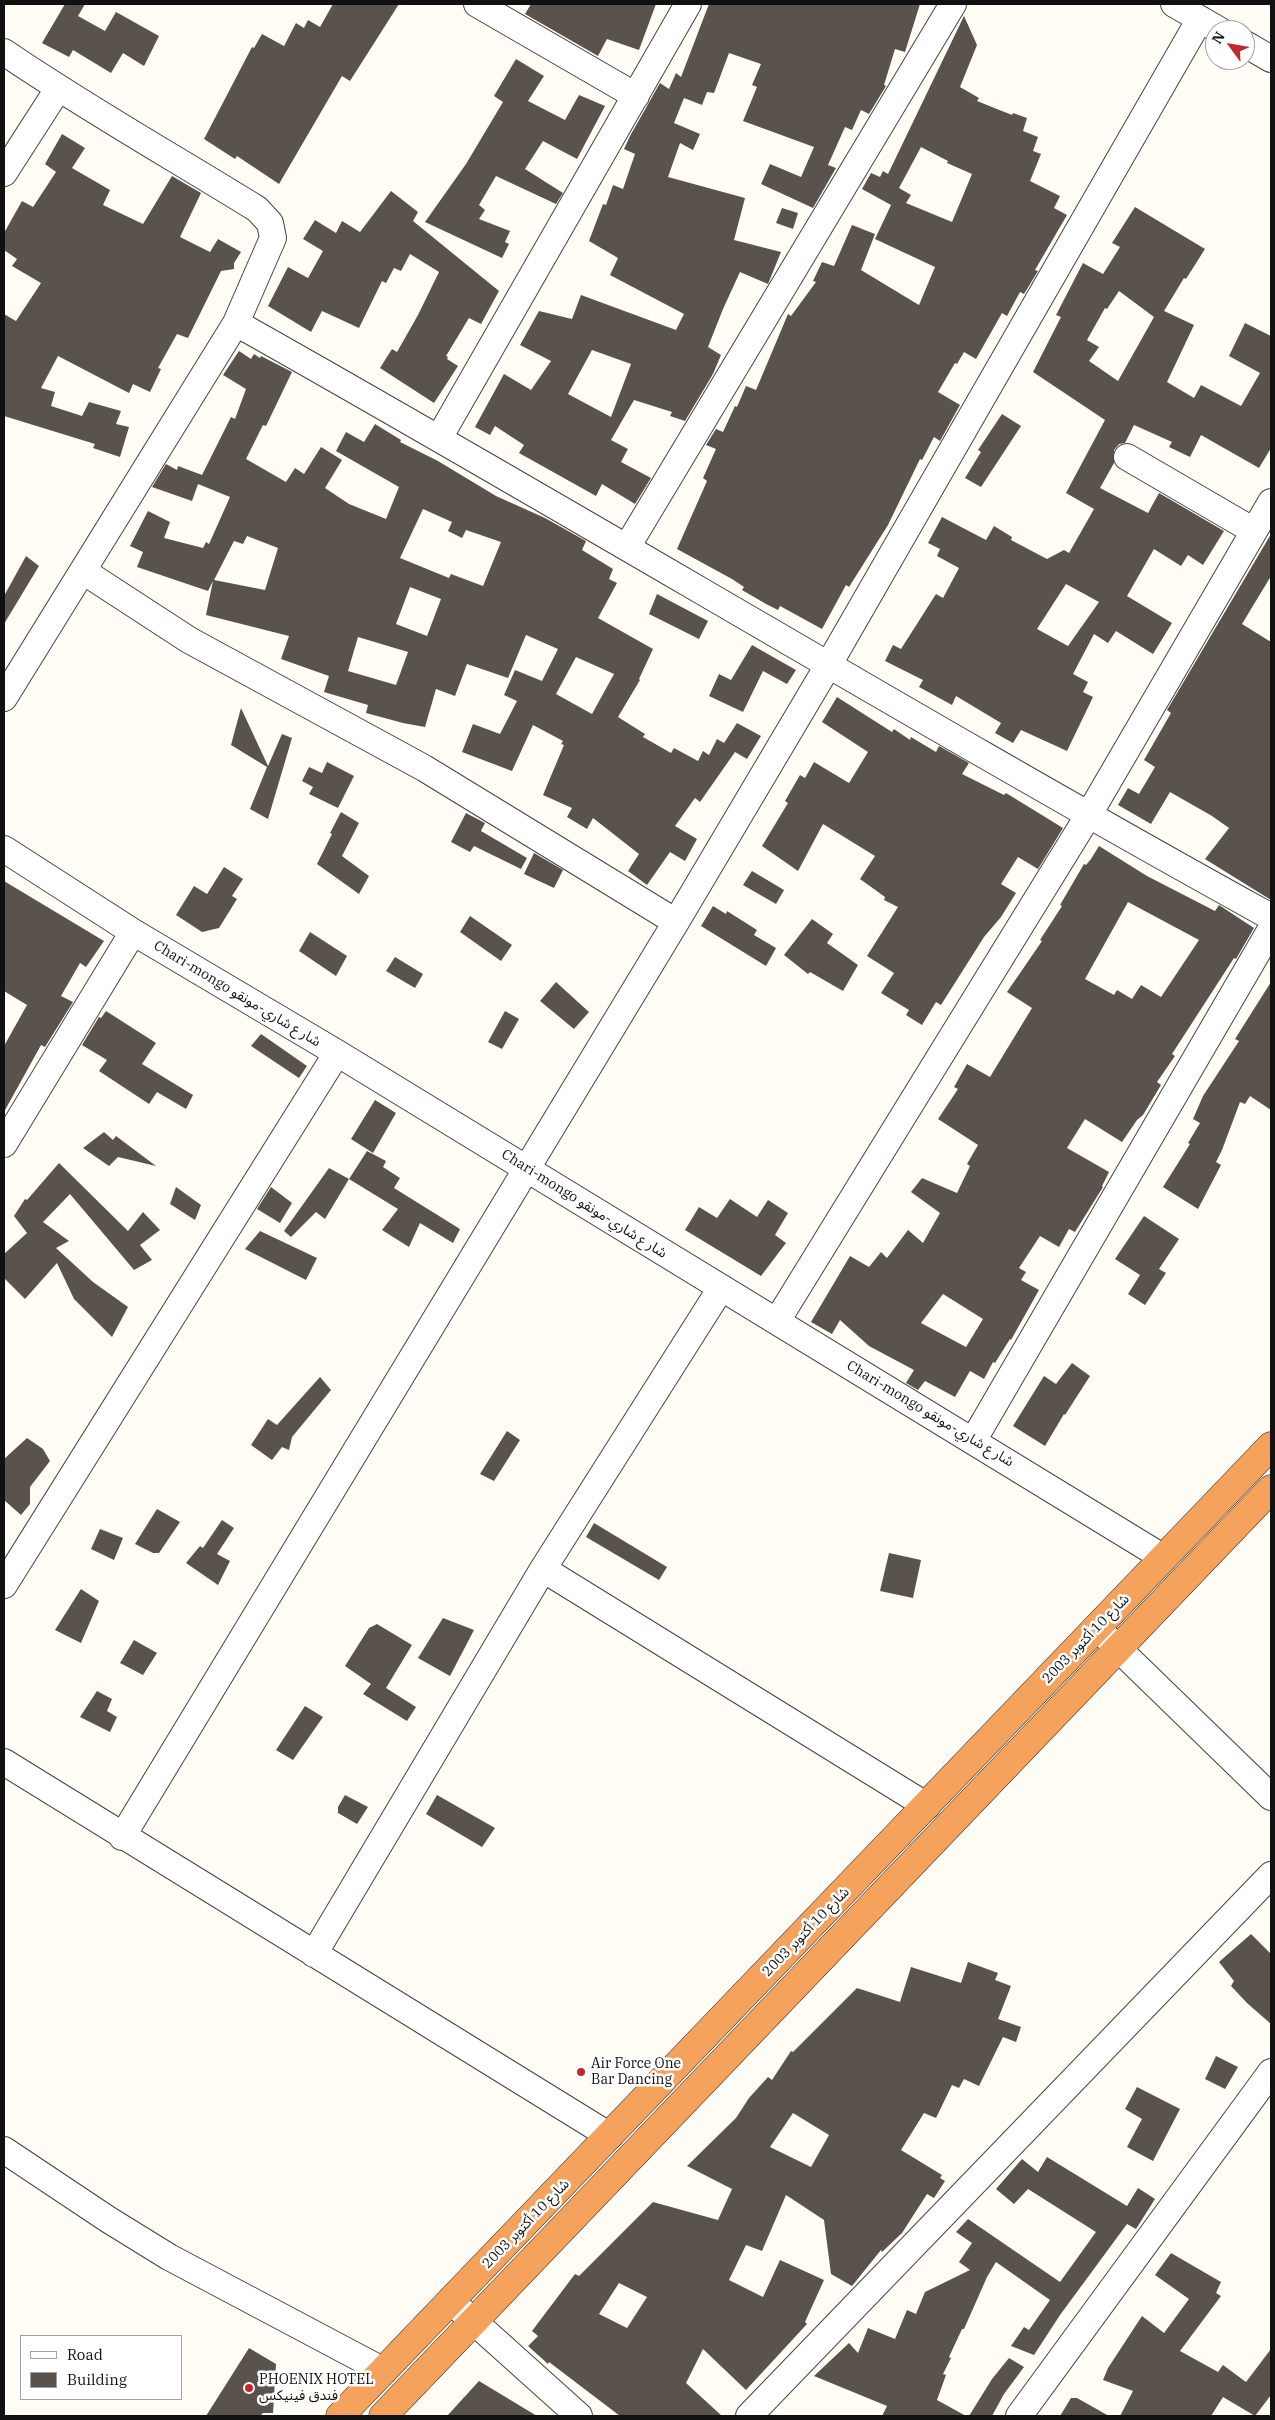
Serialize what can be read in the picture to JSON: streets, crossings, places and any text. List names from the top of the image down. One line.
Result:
{"streets":{"highway":["شارع 10 أكتوبر 2003"],"street":["Chari-mongo شار ع شاري-مونقو"]},"crossings":[["Chari-mongo شار ع شاري-مونقو","شارع 10 أكتوبر 2003"]],"places":["Air Force One Bar Dancing","PHOENIX HOTEL فندق فينيكس"],"legend":["Road","Building"],"north":"top left"}
